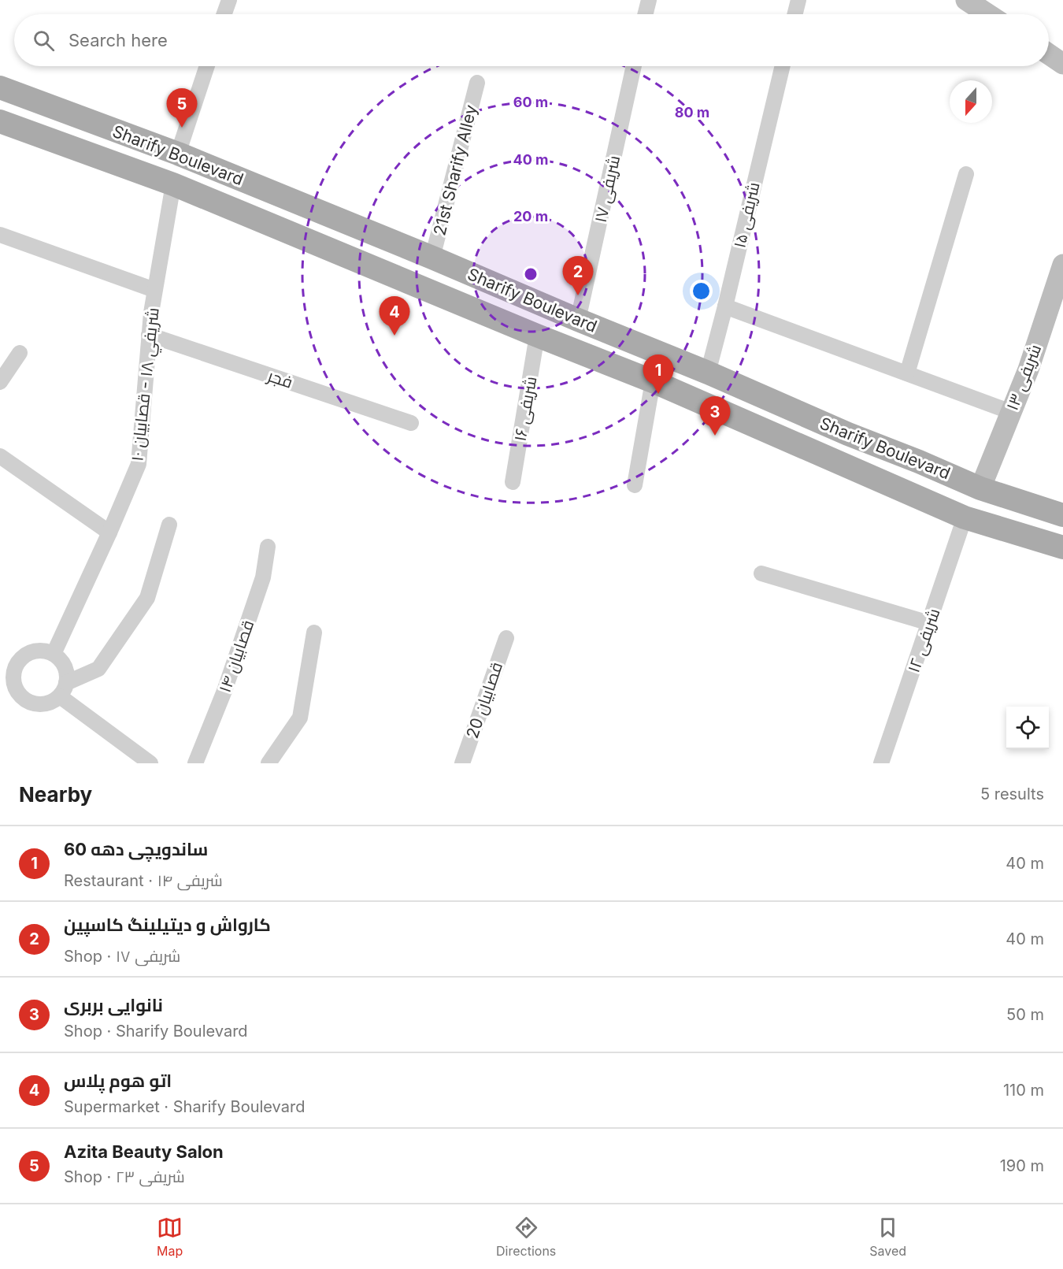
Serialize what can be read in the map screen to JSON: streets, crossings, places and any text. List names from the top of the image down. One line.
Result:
{"streets":{"main road":["Sharify Boulevard"],"street":["21st Sharify Alley","شریفی ۱۷","شریفی ۱۵","شریفی ۱۳","فجر","شريفي ۱۸ - قصابیان ۱۰","شریفی ۱۶","شریفی ۱۲","قصابیان ۱۴","قصابیان 20"]},"crossings":[["Sharify Boulevard","21st Sharify Alley"],["Sharify Boulevard","شریفی ۱۷"],["Sharify Boulevard","شریفی ۱۵"],["Sharify Boulevard","شریفی ۱۳"],["Sharify Boulevard","شريفي ۱۸ - قصابیان ۱۰"],["Sharify Boulevard","شریفی ۱۶"],["Sharify Boulevard","شریفی ۱۲"],["فجر","شريفي ۱۸ - قصابیان ۱۰"]],"north":"bottom","page":{"search":"Search here","pins":["5","2","4","1","3"],"heading":["Nearby","5 results"],"list":[{"mark":"1","name":"ساندویچی دهه 60","note":"Restaurant · شریفی ۱۴","value":"40 m"},{"mark":"2","name":"کارواش و دیتیلینگ کاسپین","note":"Shop · شریفی ۱۷","value":"40 m"},{"mark":"3","name":"نانوایی بربری","note":"Shop · Sharify Boulevard","value":"50 m"},{"mark":"4","name":"اتو هوم پلاس","note":"Supermarket · Sharify Boulevard","value":"110 m"},{"mark":"5","name":"Azita Beauty Salon","note":"Shop · شریفی ۲۳","value":"190 m"}],"nav":["Map","Directions","Saved"]},"rings":["60 m","80 m","40 m","20 m"]}
